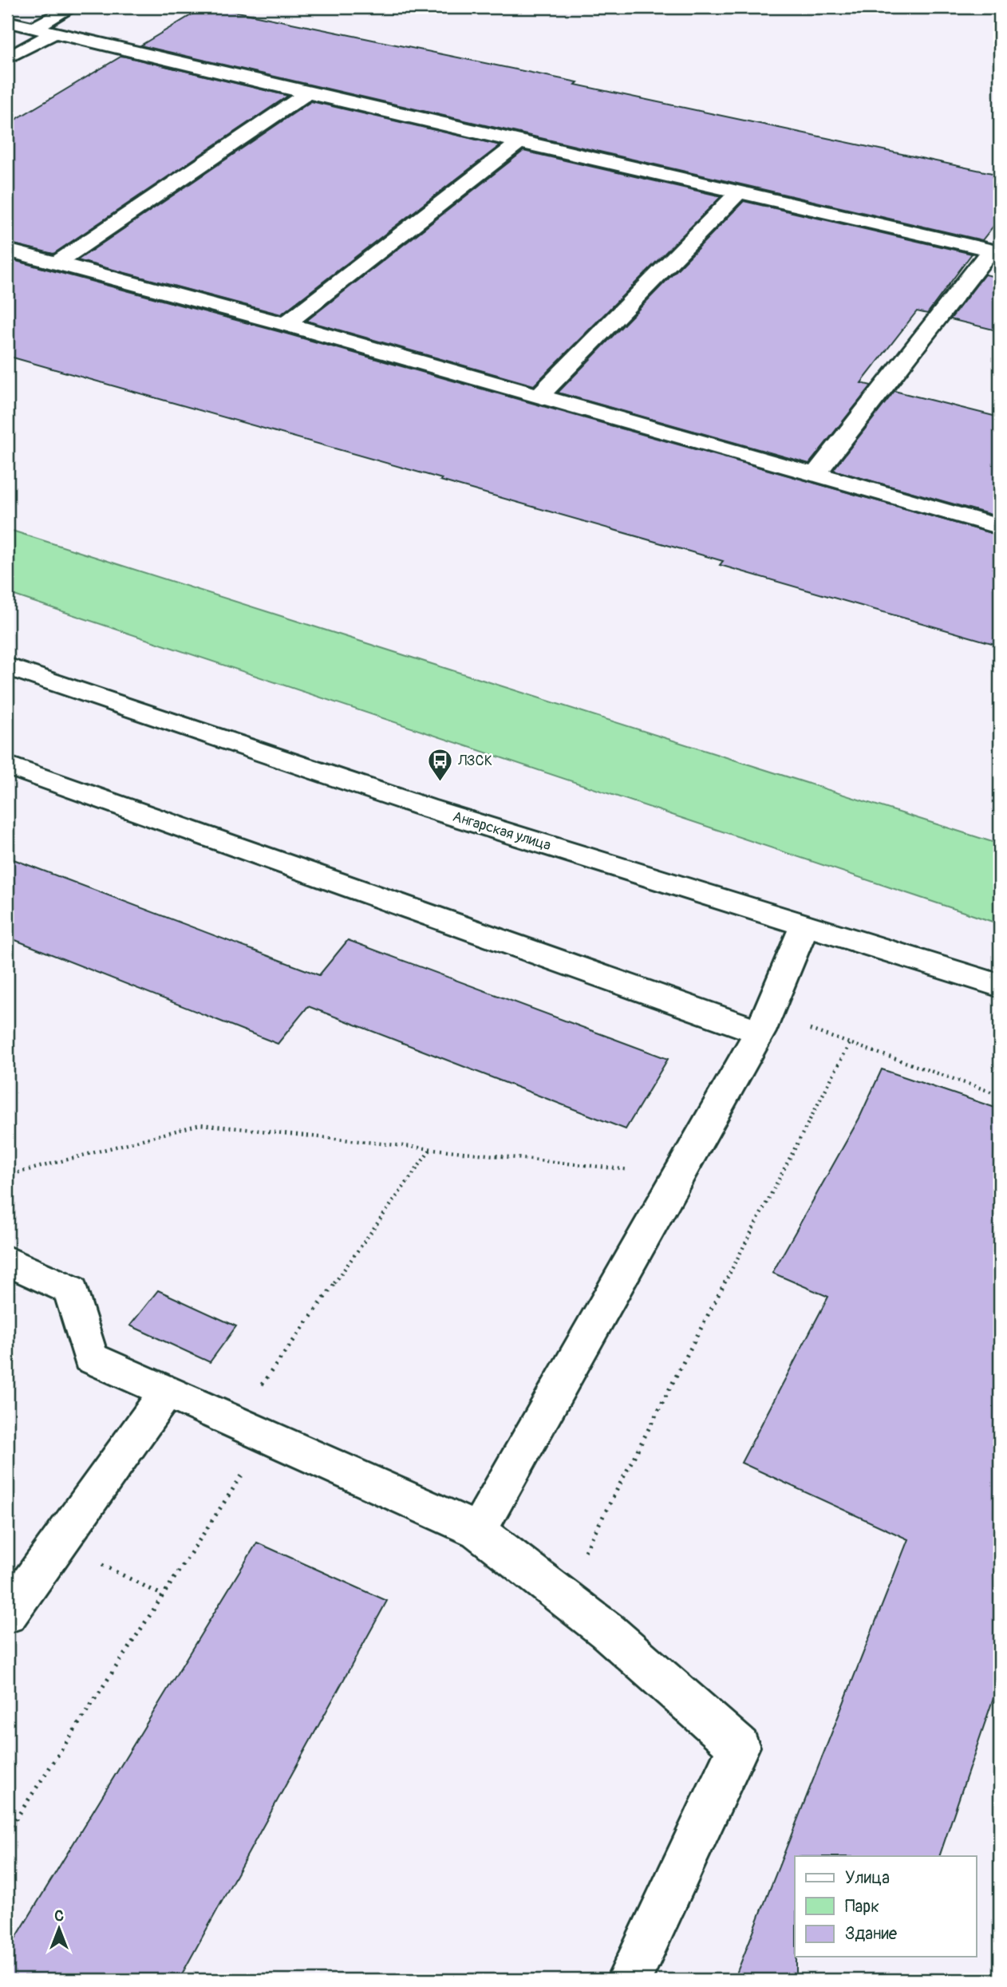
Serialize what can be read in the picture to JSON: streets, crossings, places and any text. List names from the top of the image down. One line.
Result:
{"streets":{"street":["Ангарская улица"]},"places":{"bus stop":["ЛЗСК"]},"legend":["Улица","Парк","Здание"],"north":"top"}
